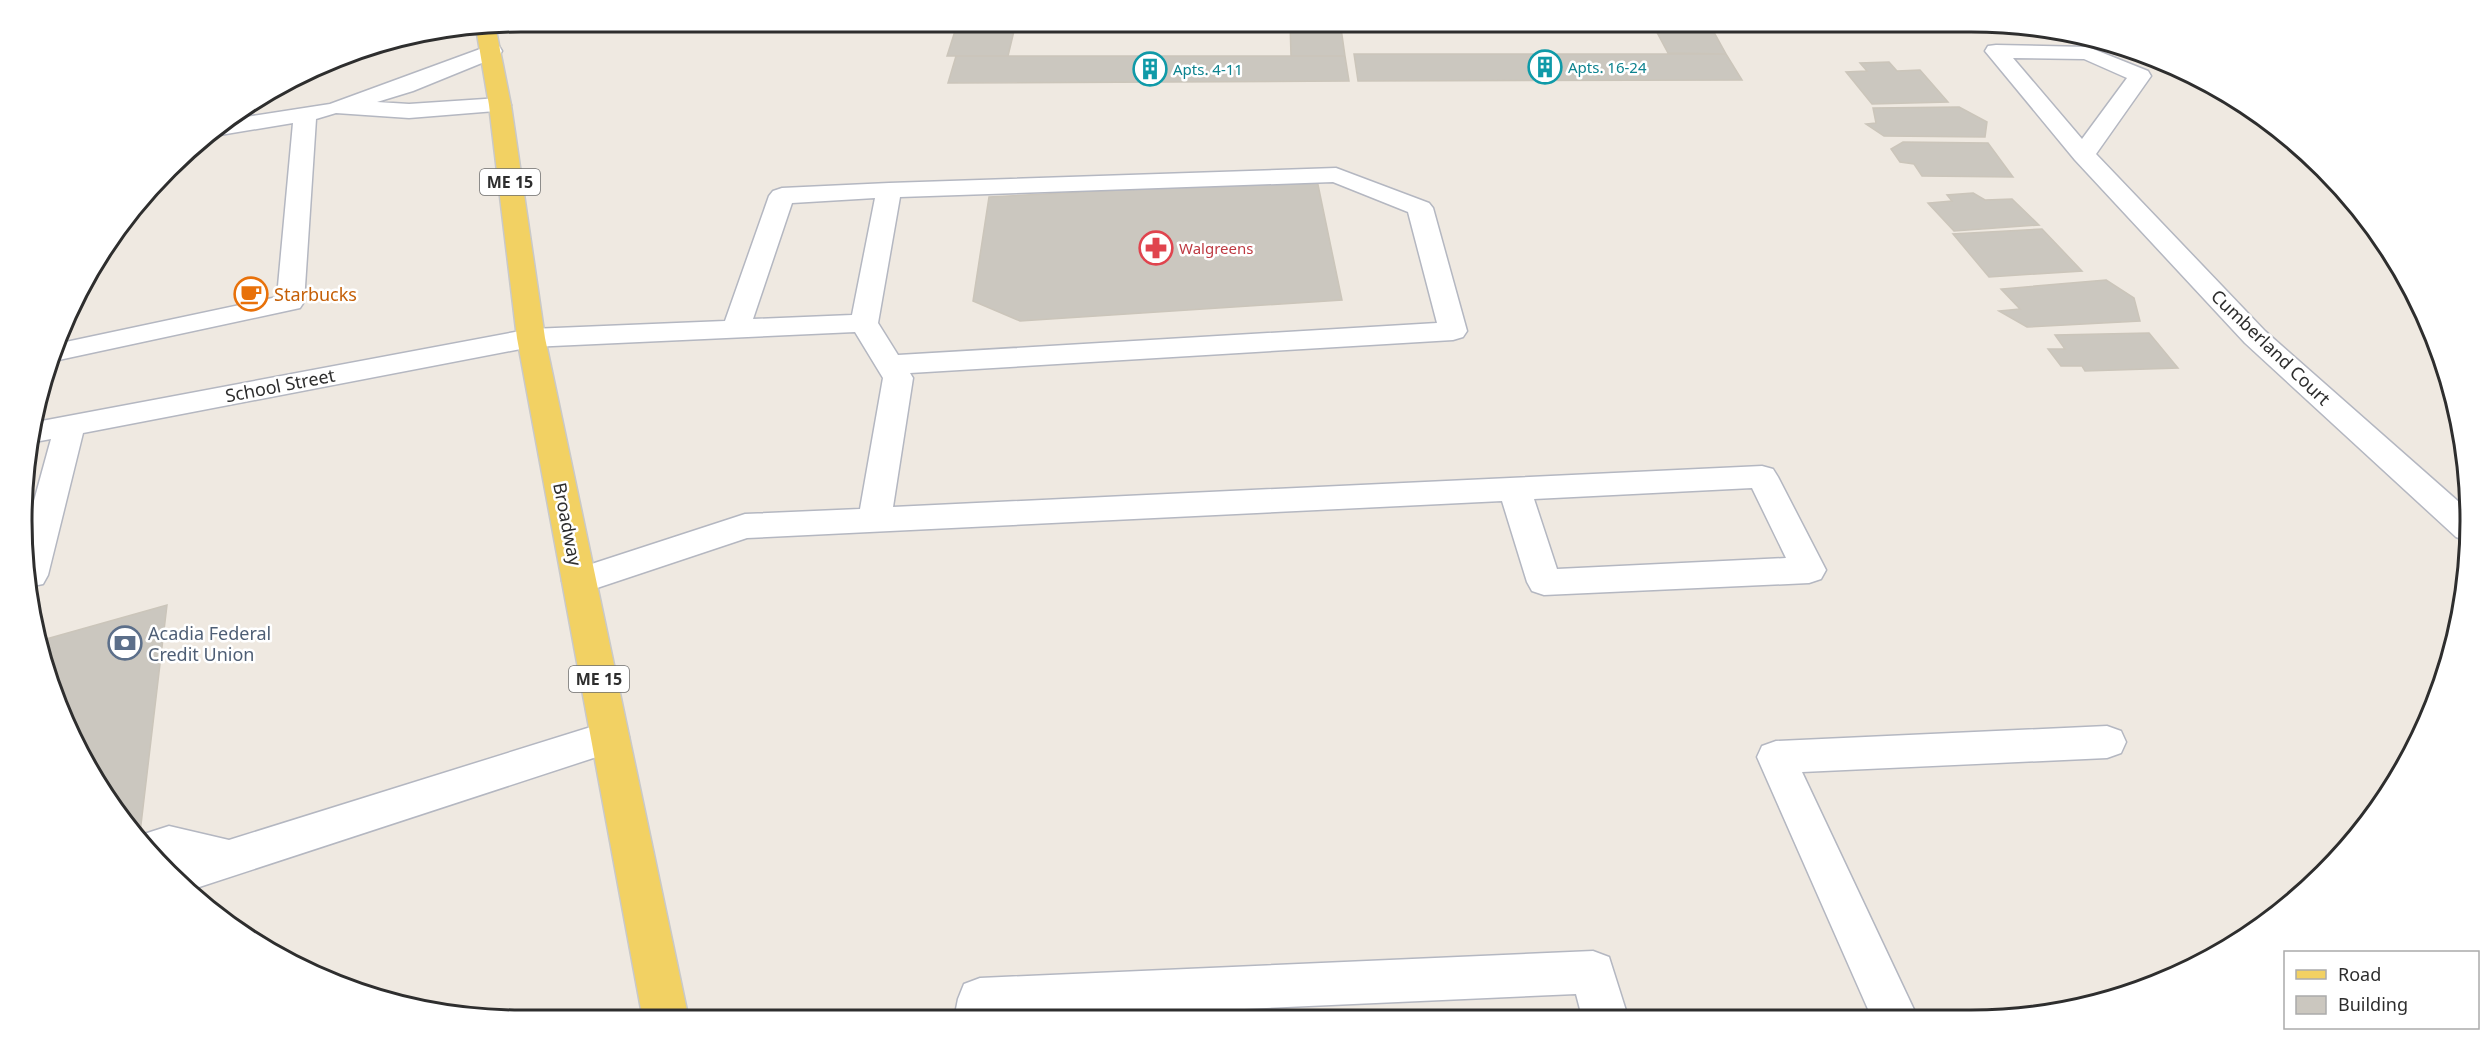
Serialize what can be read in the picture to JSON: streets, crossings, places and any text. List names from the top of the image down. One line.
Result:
{"streets":{"main road":["ME 15","Broadway"],"street":["Cumberland Court","School Street"]},"crossings":[["School Street","Broadway"]],"places":{"building":["Apts. 16-24","Apts. 4-11"],"pharmacy":["Walgreens"],"cafe":["Starbucks"],"bank":["Acadia Federal Credit Union"]},"legend":["Road","Building"]}
